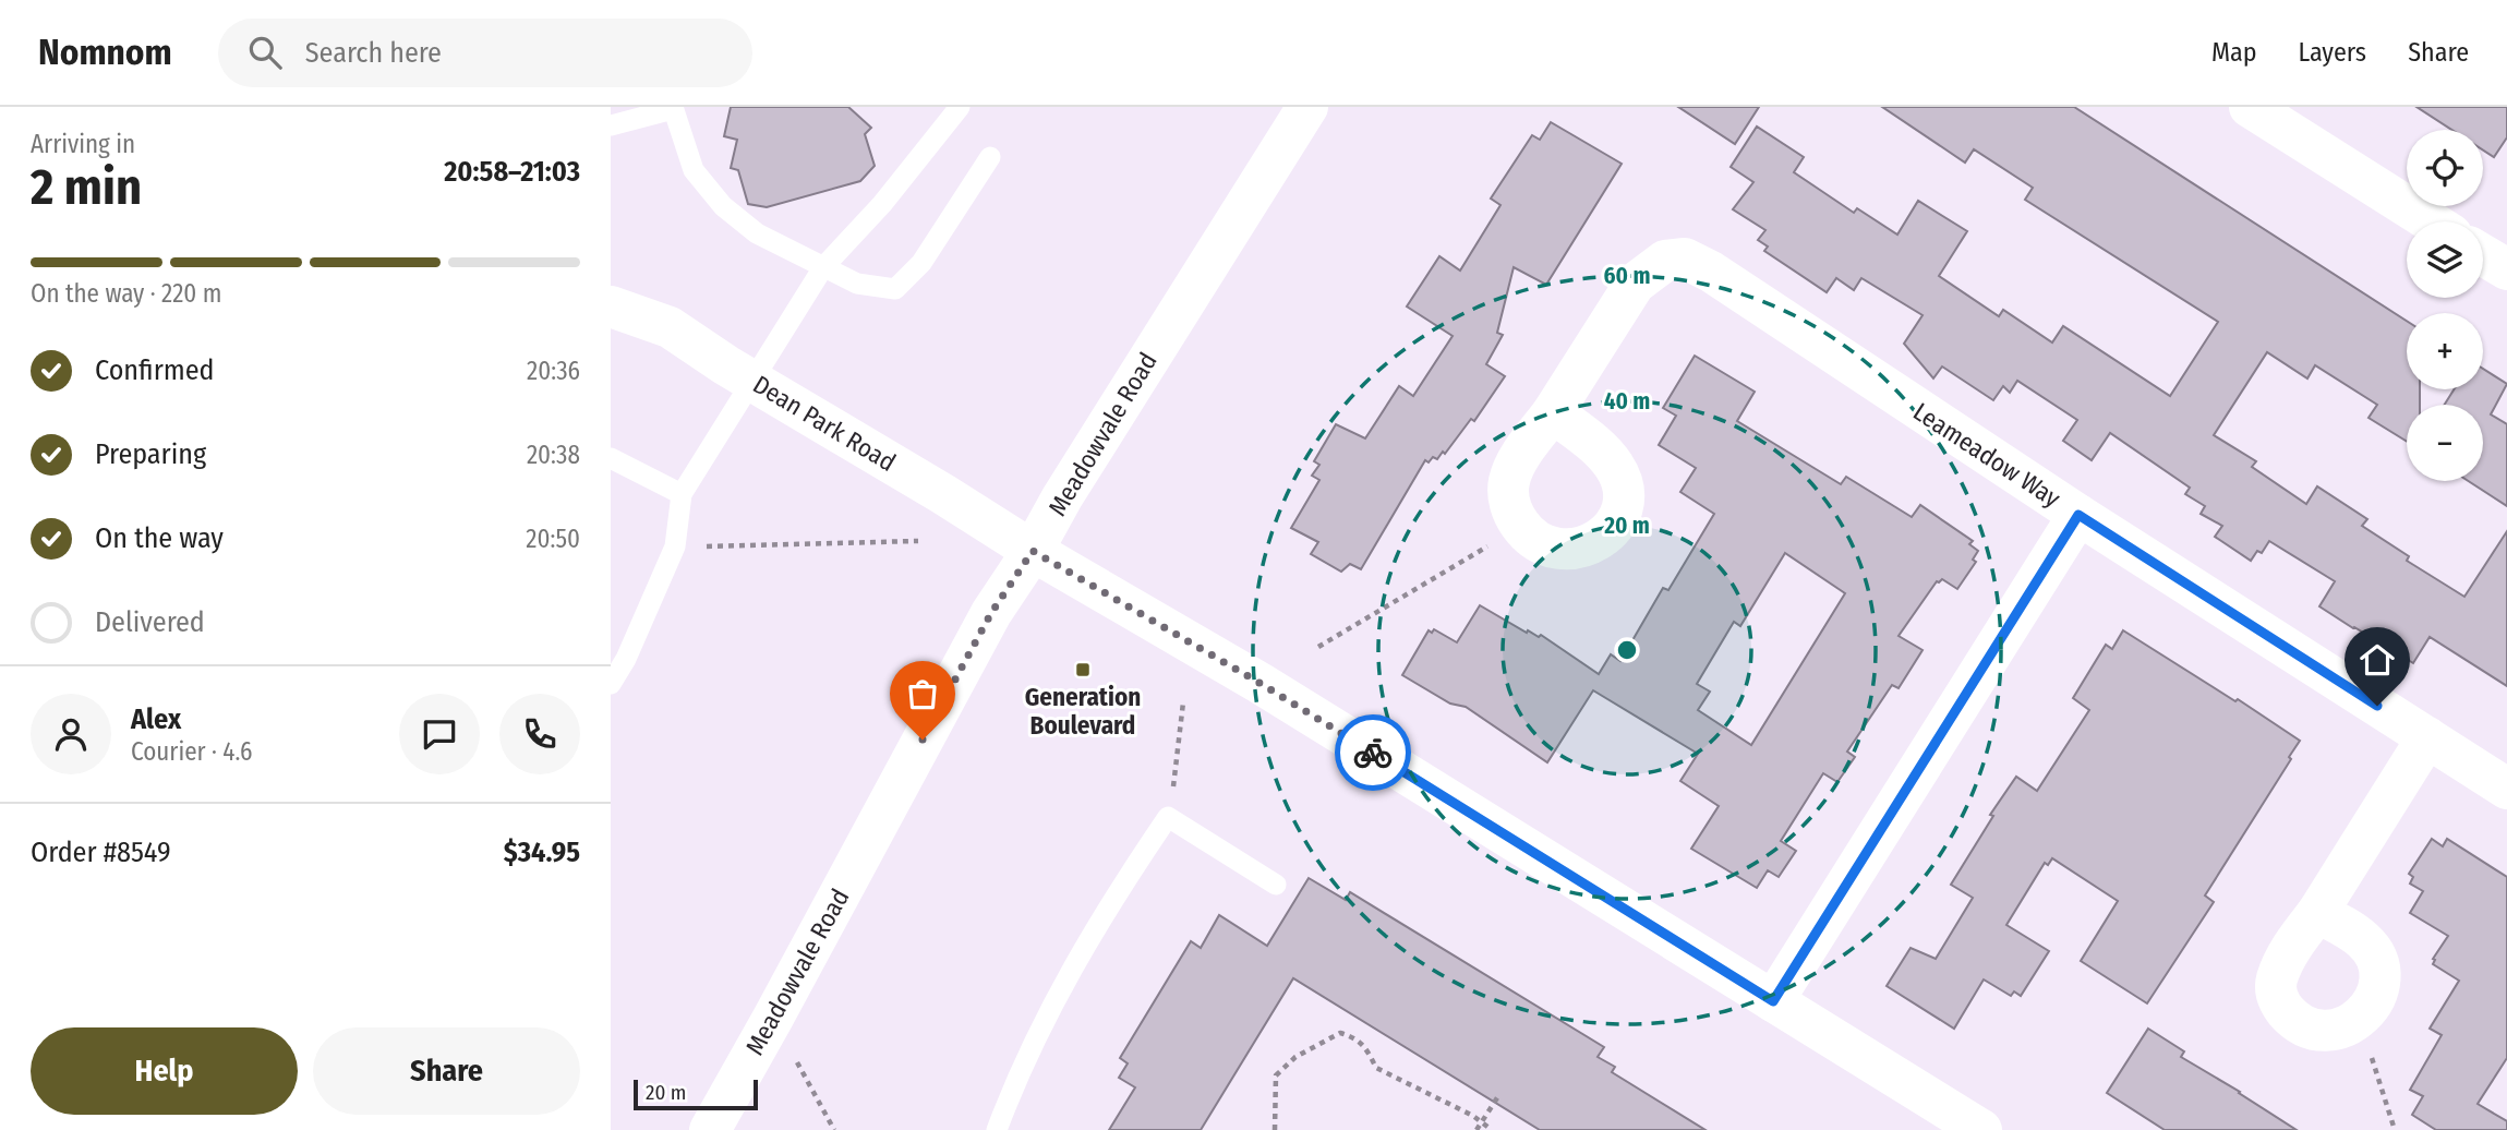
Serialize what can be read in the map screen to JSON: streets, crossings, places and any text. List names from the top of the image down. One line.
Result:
{"streets":{"street":["Dean Park Road","Meadowvale Road","Leameadow Way"]},"crossings":[["Dean Park Road","Meadowvale Road"]],"places":{"transit":["Generation Boulevard"]},"scale_bar":"20 m","page":{"header":"Nomnom","search":"Search here","nav":["Map","Layers","Share"],"heading":["2 min","Arriving in","20:58–21:03"],"panel":["Alex","Courier · 4.6","Order #8549","$34.95"],"map_buttons":["+","−"],"bar":"On the way · 220 m","list":[["Confirmed","20:36"],["Preparing","20:38"],["On the way","20:50"],"Delivered"],"buttons":["Help","Share"],"scale":"20 m"},"rings":["60 m","40 m","20 m"]}
